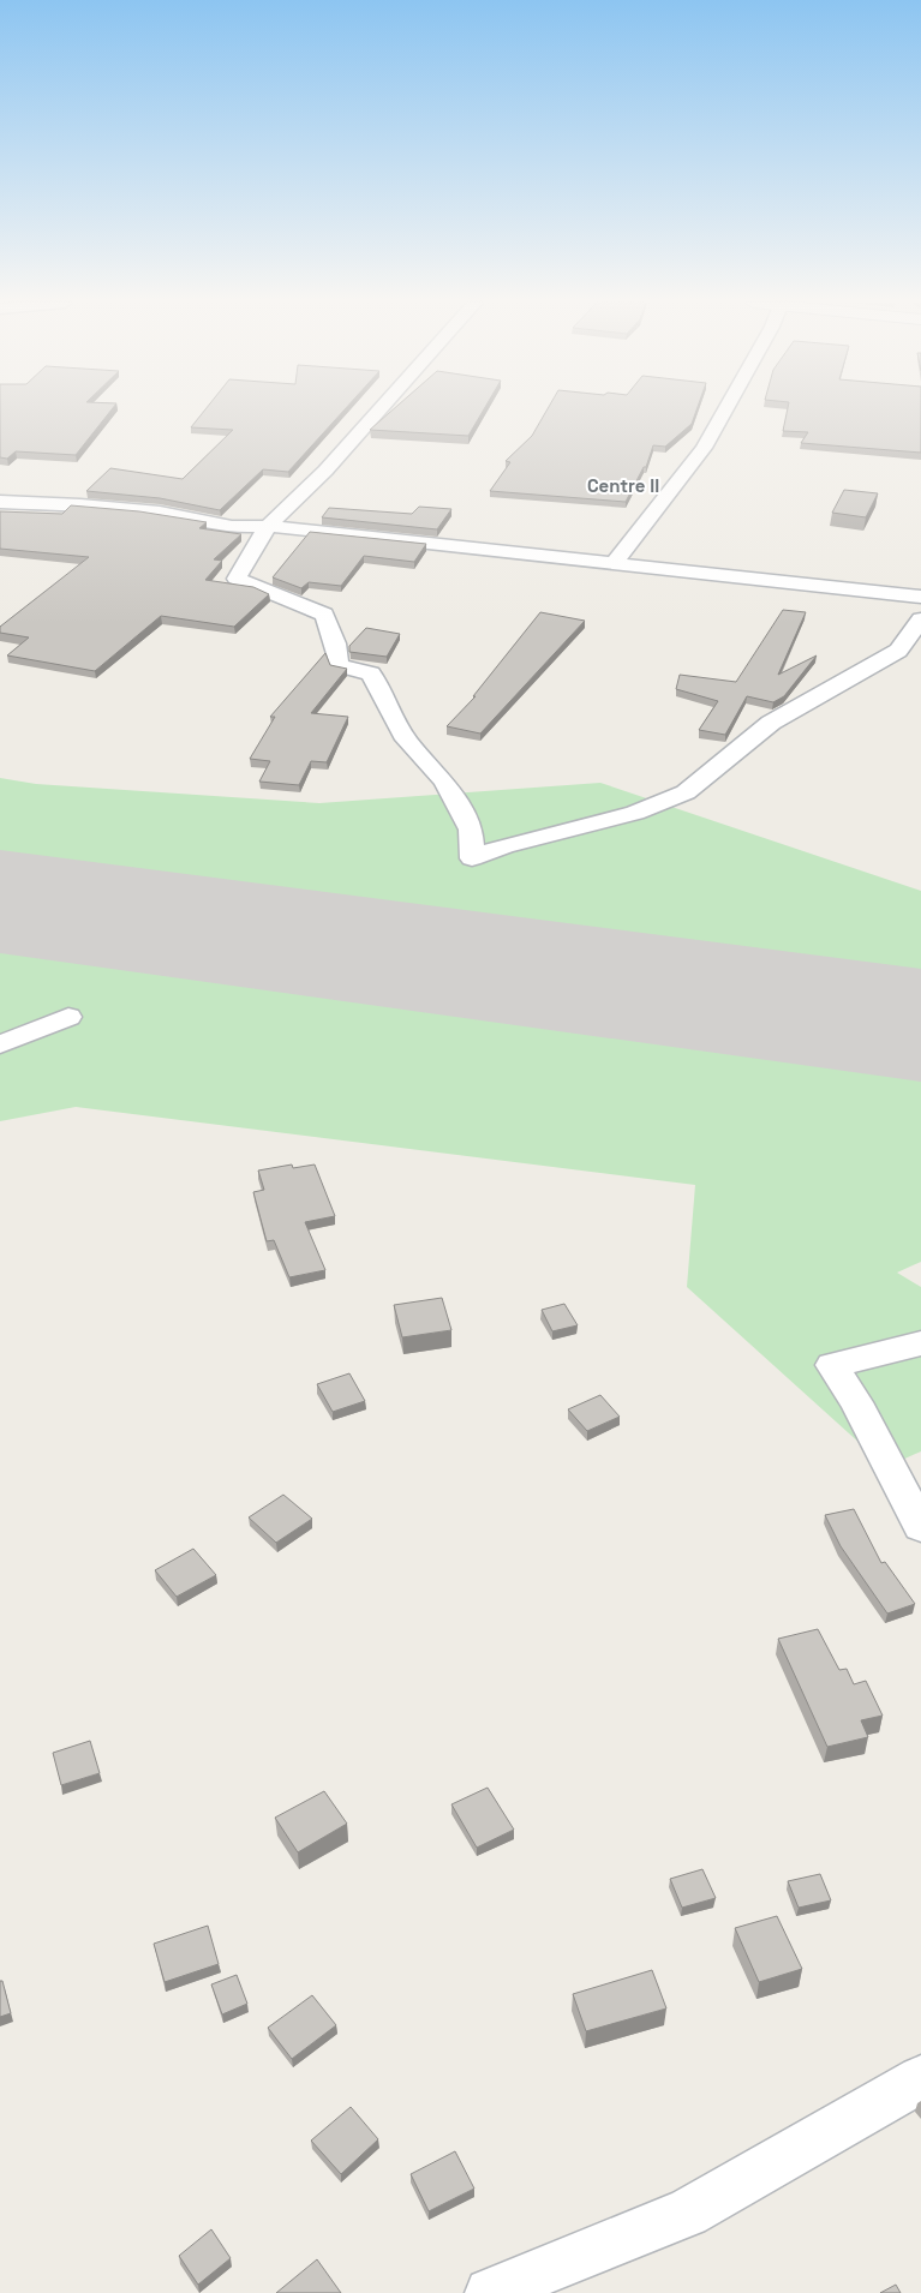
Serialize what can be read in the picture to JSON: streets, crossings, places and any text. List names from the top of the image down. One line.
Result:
{"districts":["Centre II"]}
